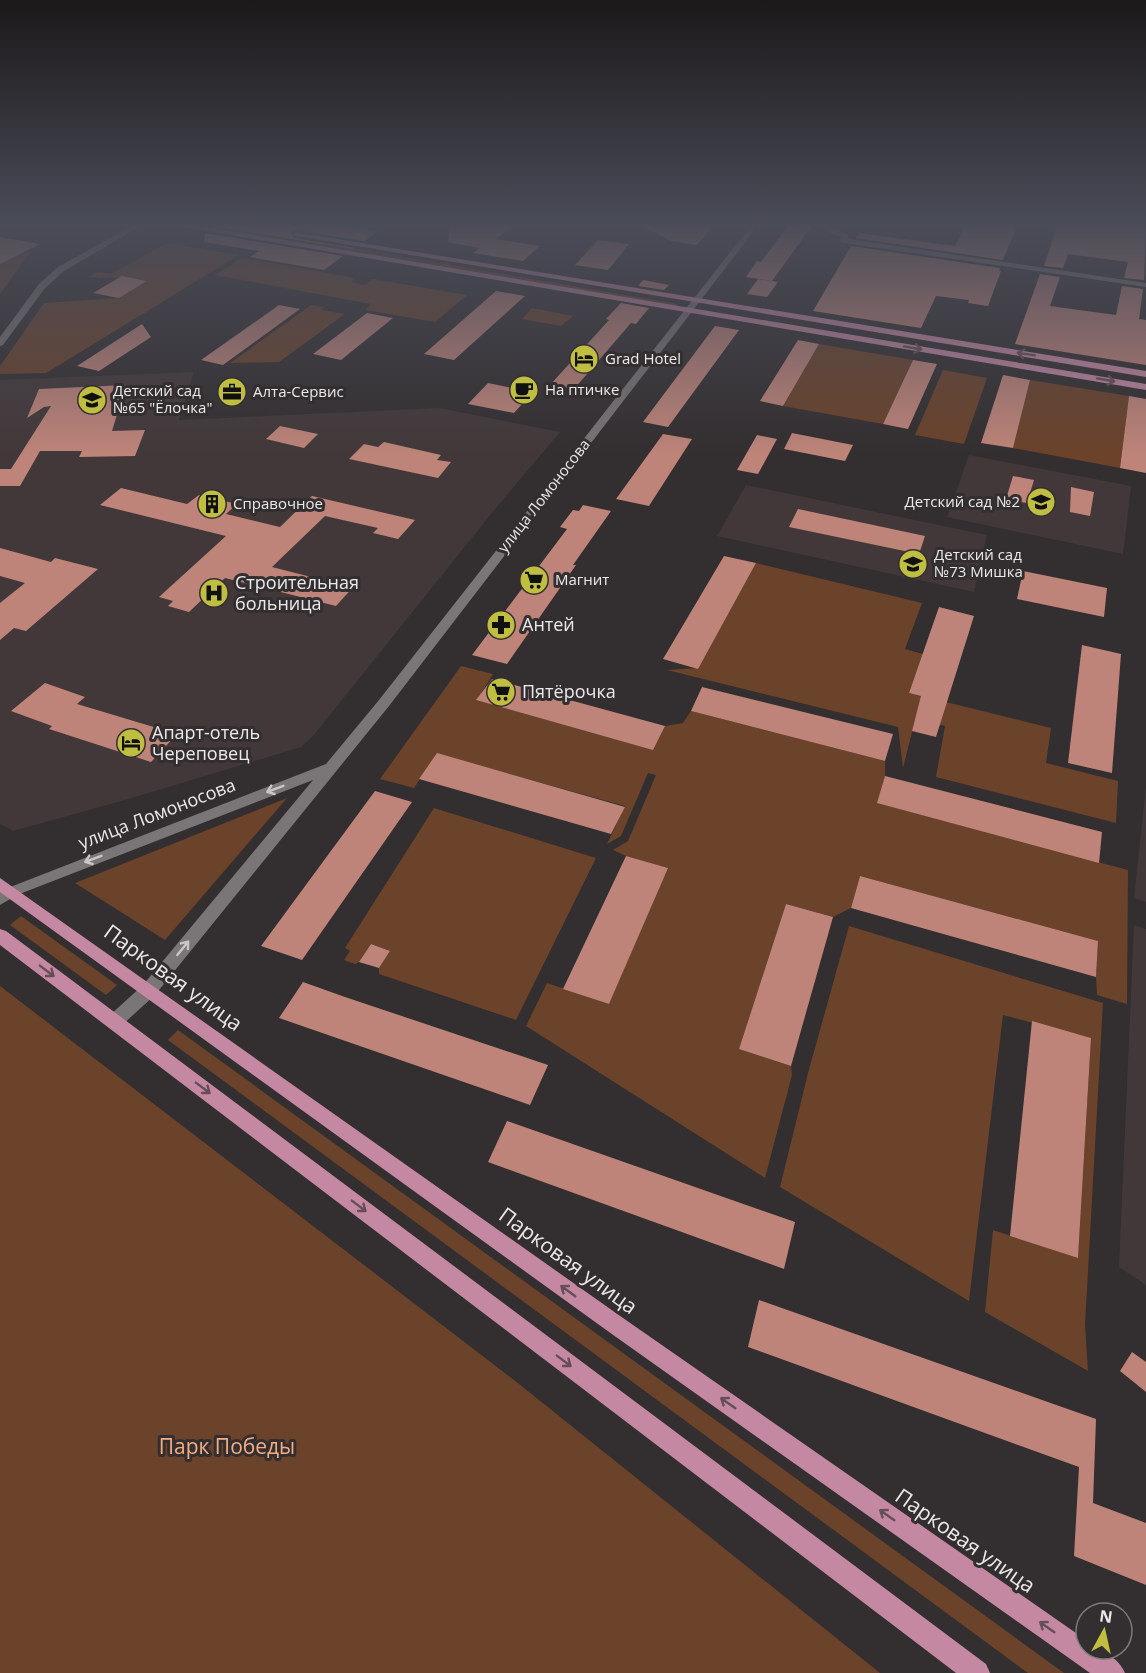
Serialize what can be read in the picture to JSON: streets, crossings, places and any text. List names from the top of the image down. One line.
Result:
{"streets":{"main road":["Парковая улица"],"street":["улица Ломоносова"]},"crossings":[["улица Ломоносова","Парковая улица"]],"parks":["Парк Победы"],"places":{"hotel":["Grad Hotel","Апарт-отель Череповец"],"cafe":["На птичке"],"office":["Алта-Сервис"],"school or university":["Детский сад №65 \"Ёлочка\"","Детский сад №2","Детский сад №73 Мишка"],"building":["Справочное"],"supermarket":["Магнит","Пятёрочка"],"hospital":["Строительная больница"],"pharmacy":["Антей"]},"north":"top"}
